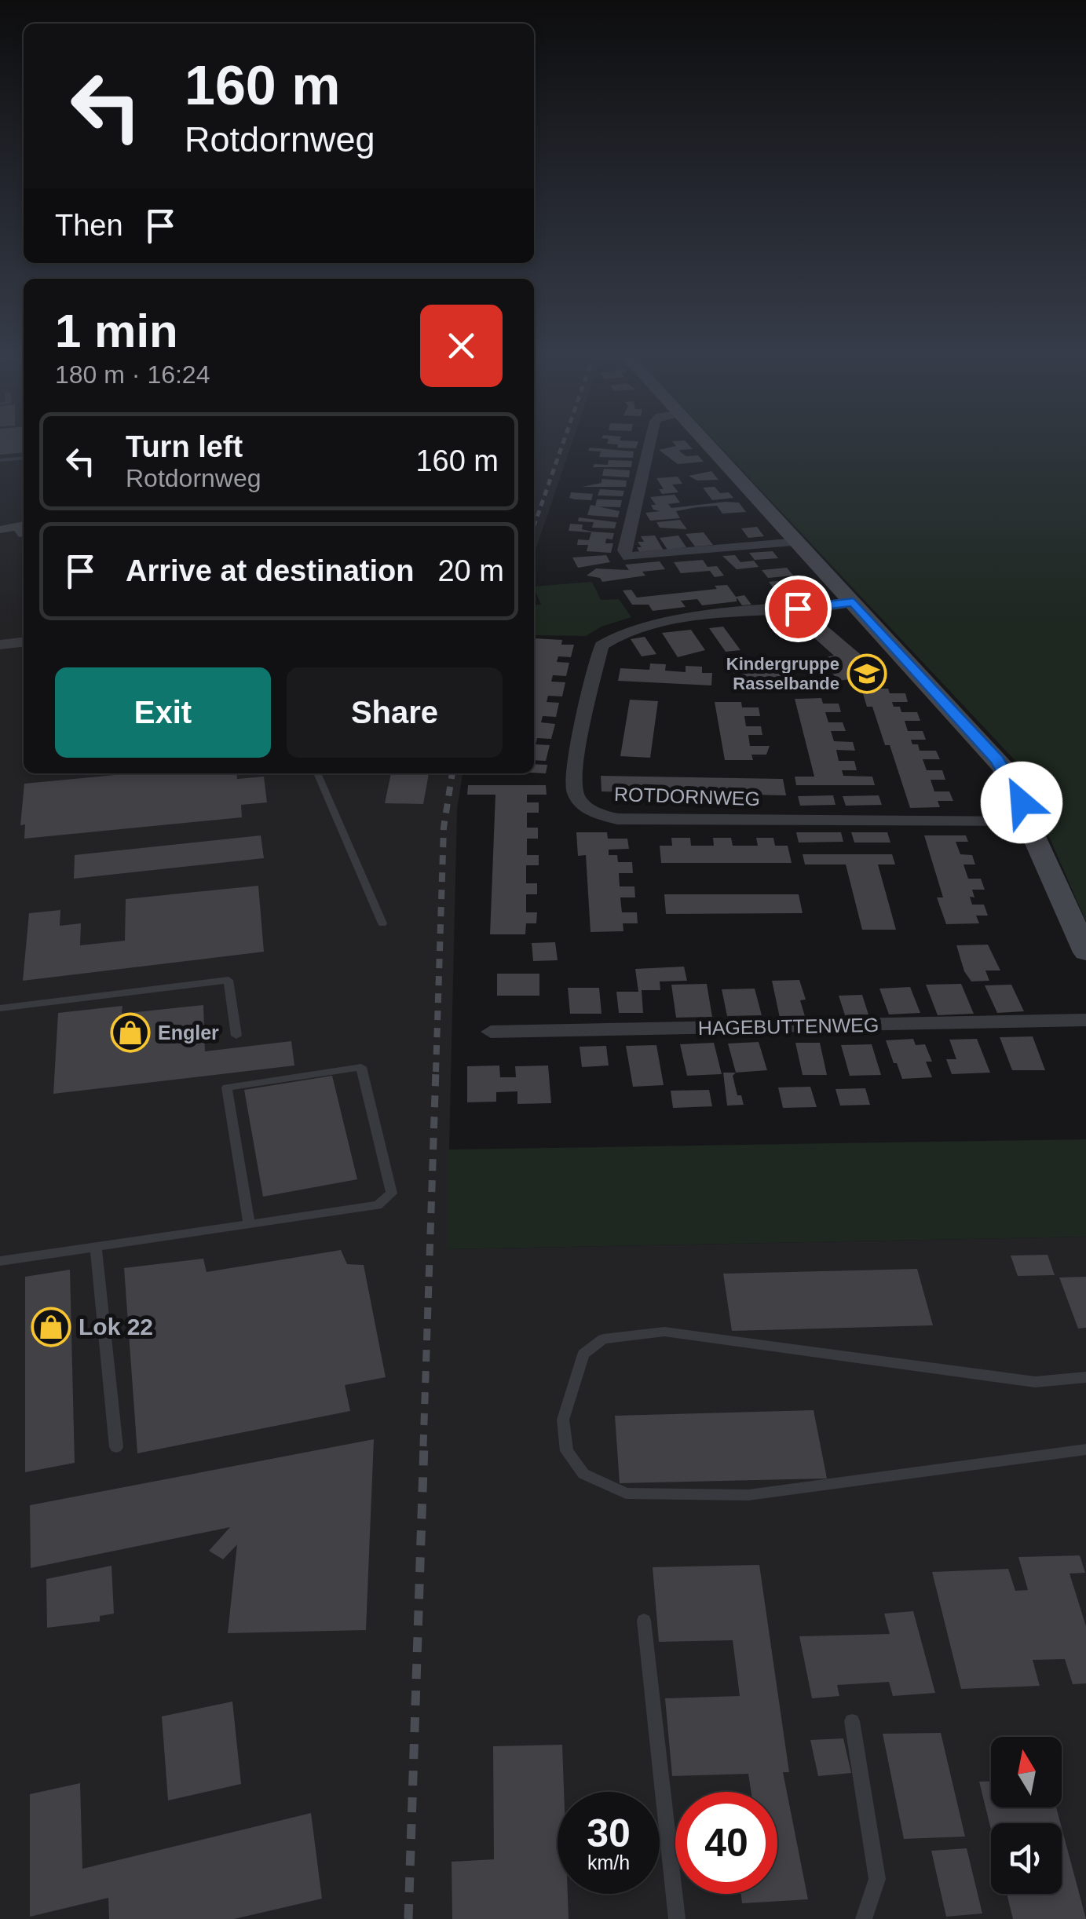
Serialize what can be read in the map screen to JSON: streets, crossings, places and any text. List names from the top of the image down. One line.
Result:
{"streets":{"street":["ROTDORNWEG","HAGEBUTTENWEG"]},"places":{"school or university":["Kindergruppe Rasselbande"],"shop":["Engler","Lok 22"]},"north":"top","page":{"turn":["160 m","Rotdornweg"],"then":"Then","heading":["1 min","180 m · 16:24"],"list":[{"name":"Turn left","note":"Rotdornweg","value":"160 m"},{"name":"Arrive at destination","value":"20 m"}],"buttons":["Exit","Share"],"speed":"30 km/h","limit":"40"}}
